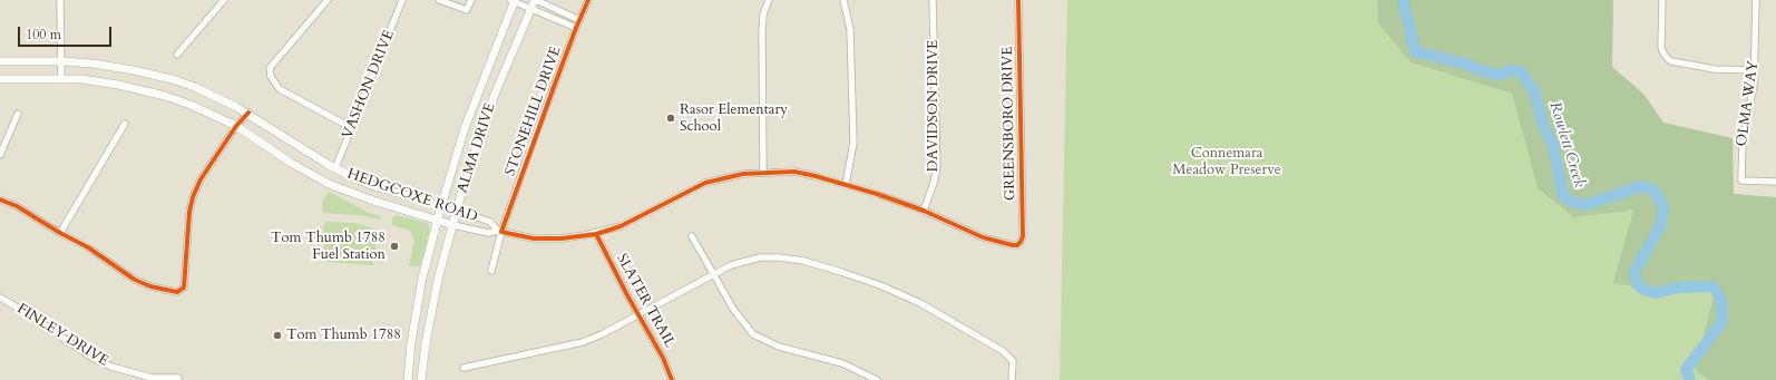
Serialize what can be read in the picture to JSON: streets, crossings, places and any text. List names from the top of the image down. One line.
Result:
{"streets":{"main road":["ALMA DRIVE","HEDGCOXE ROAD"],"street":["VASHON DRIVE","OLMA WAY","DAVIDSON DRIVE","STONEHILL DRIVE","GREENSBORO DRIVE","SLATER TRAIL","FINLEY DRIVE"]},"crossings":[["VASHON DRIVE","HEDGCOXE ROAD"],["DAVIDSON DRIVE","HEDGCOXE ROAD"],["STONEHILL DRIVE","HEDGCOXE ROAD"],["GREENSBORO DRIVE","HEDGCOXE ROAD"],["ALMA DRIVE","HEDGCOXE ROAD"],["HEDGCOXE ROAD","SLATER TRAIL"]],"water":["Rowlett Creek"],"parks":["Connemara Meadow Preserve"],"places":["Rasor Elementary School","Tom Thumb 1788 Fuel Station","Tom Thumb 1788"],"scale_bar":"100 m"}
